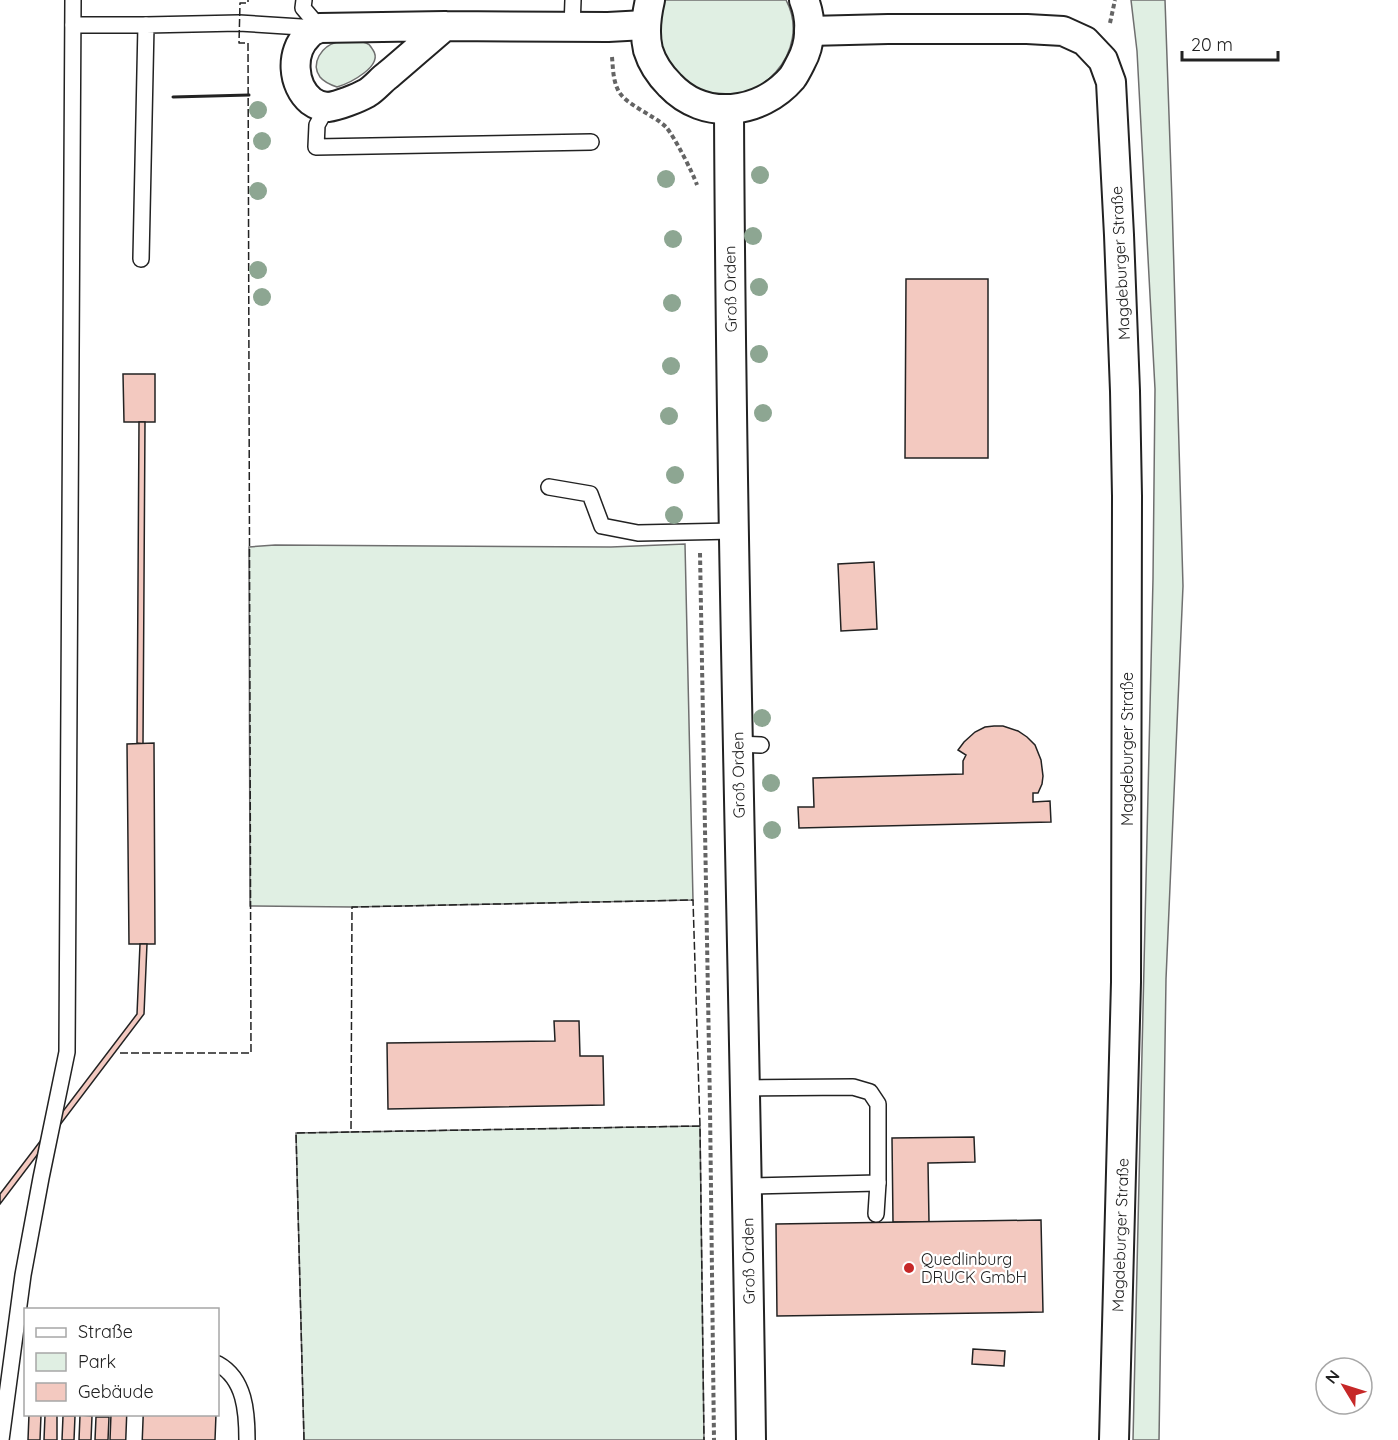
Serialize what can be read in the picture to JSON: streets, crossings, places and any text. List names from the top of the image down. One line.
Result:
{"streets":{"street":["Magdeburger Straße","Groß Orden"]},"places":["Quedlinburg DRUCK GmbH"],"legend":["Straße","Park","Gebäude"],"scale_bar":"20 m","north":"top left"}
